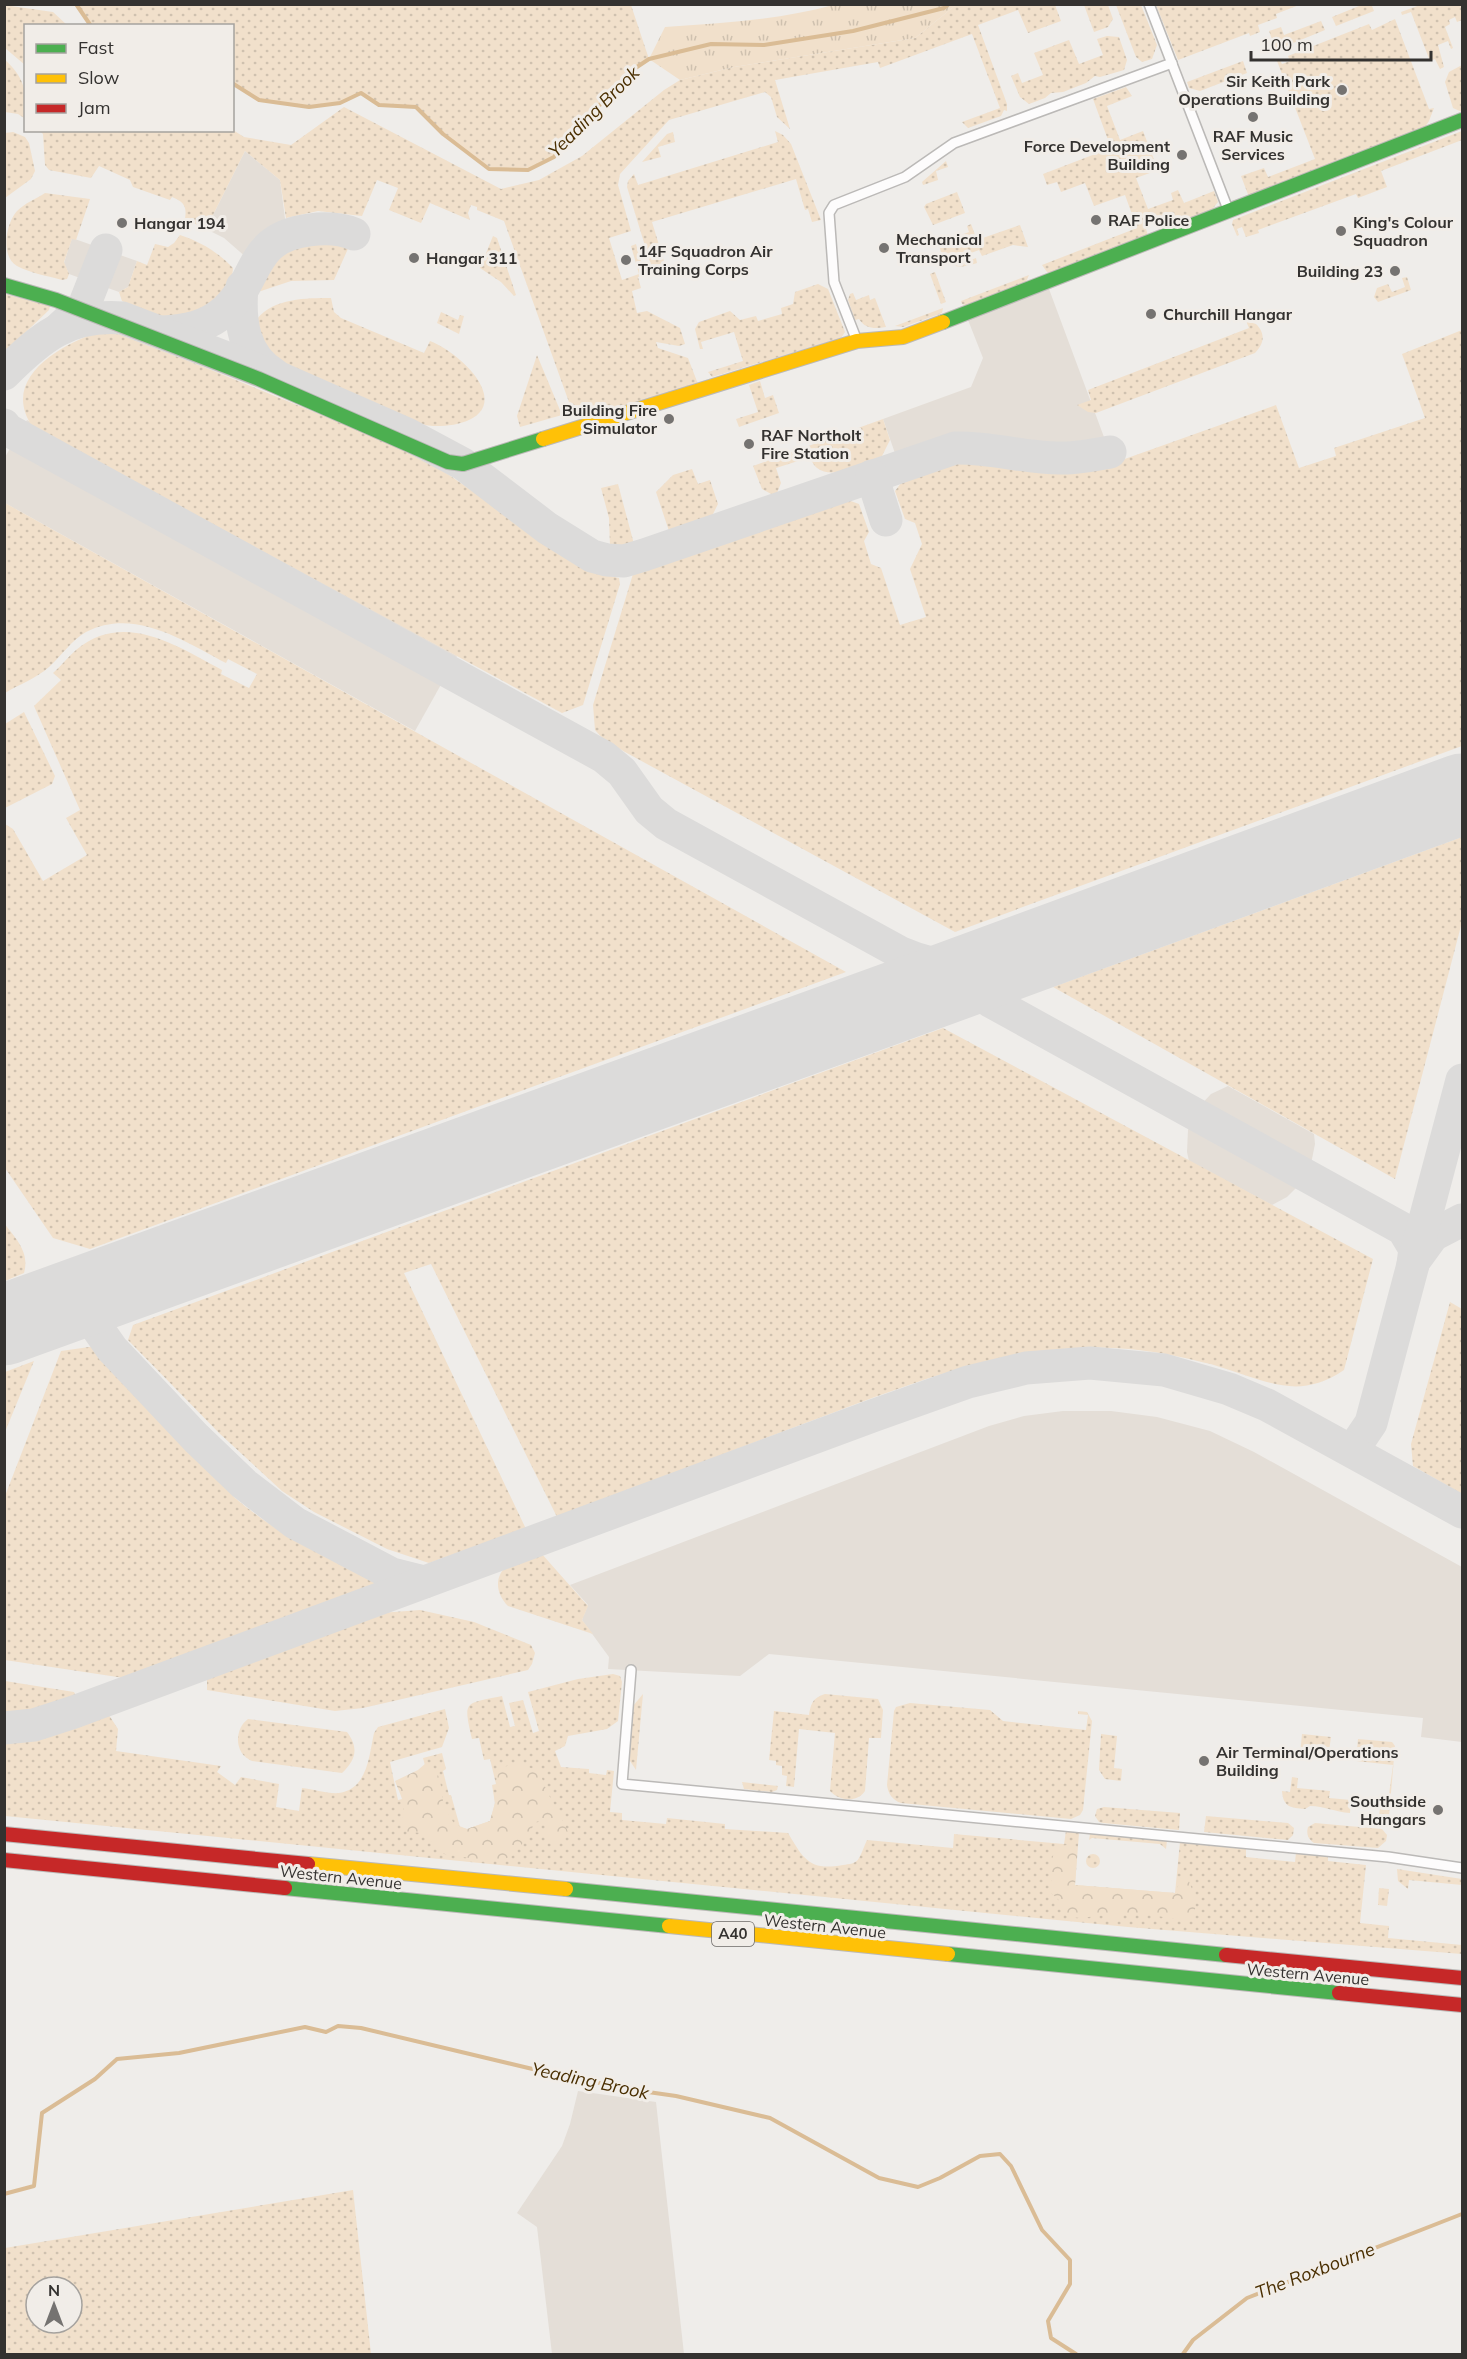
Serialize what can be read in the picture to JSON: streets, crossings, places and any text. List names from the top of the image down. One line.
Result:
{"streets":{"main road":["Western Avenue","A40"]},"water":["Yeading Brook","The Roxbourne"],"places":["Sir Keith Park Operations Building","RAF Music Services","Force Development Building","RAF Police","Hangar 194","King's Colour Squadron","Mechanical Transport","Hangar 311","14F Squadron Air Training Corps","Building 23","Churchill Hangar","Building Fire Simulator","RAF Northolt Fire Station","Air Terminal/Operations Building","Southside Hangars"],"legend":["Fast","Slow","Jam"],"scale_bar":"100 m","north":"top"}
